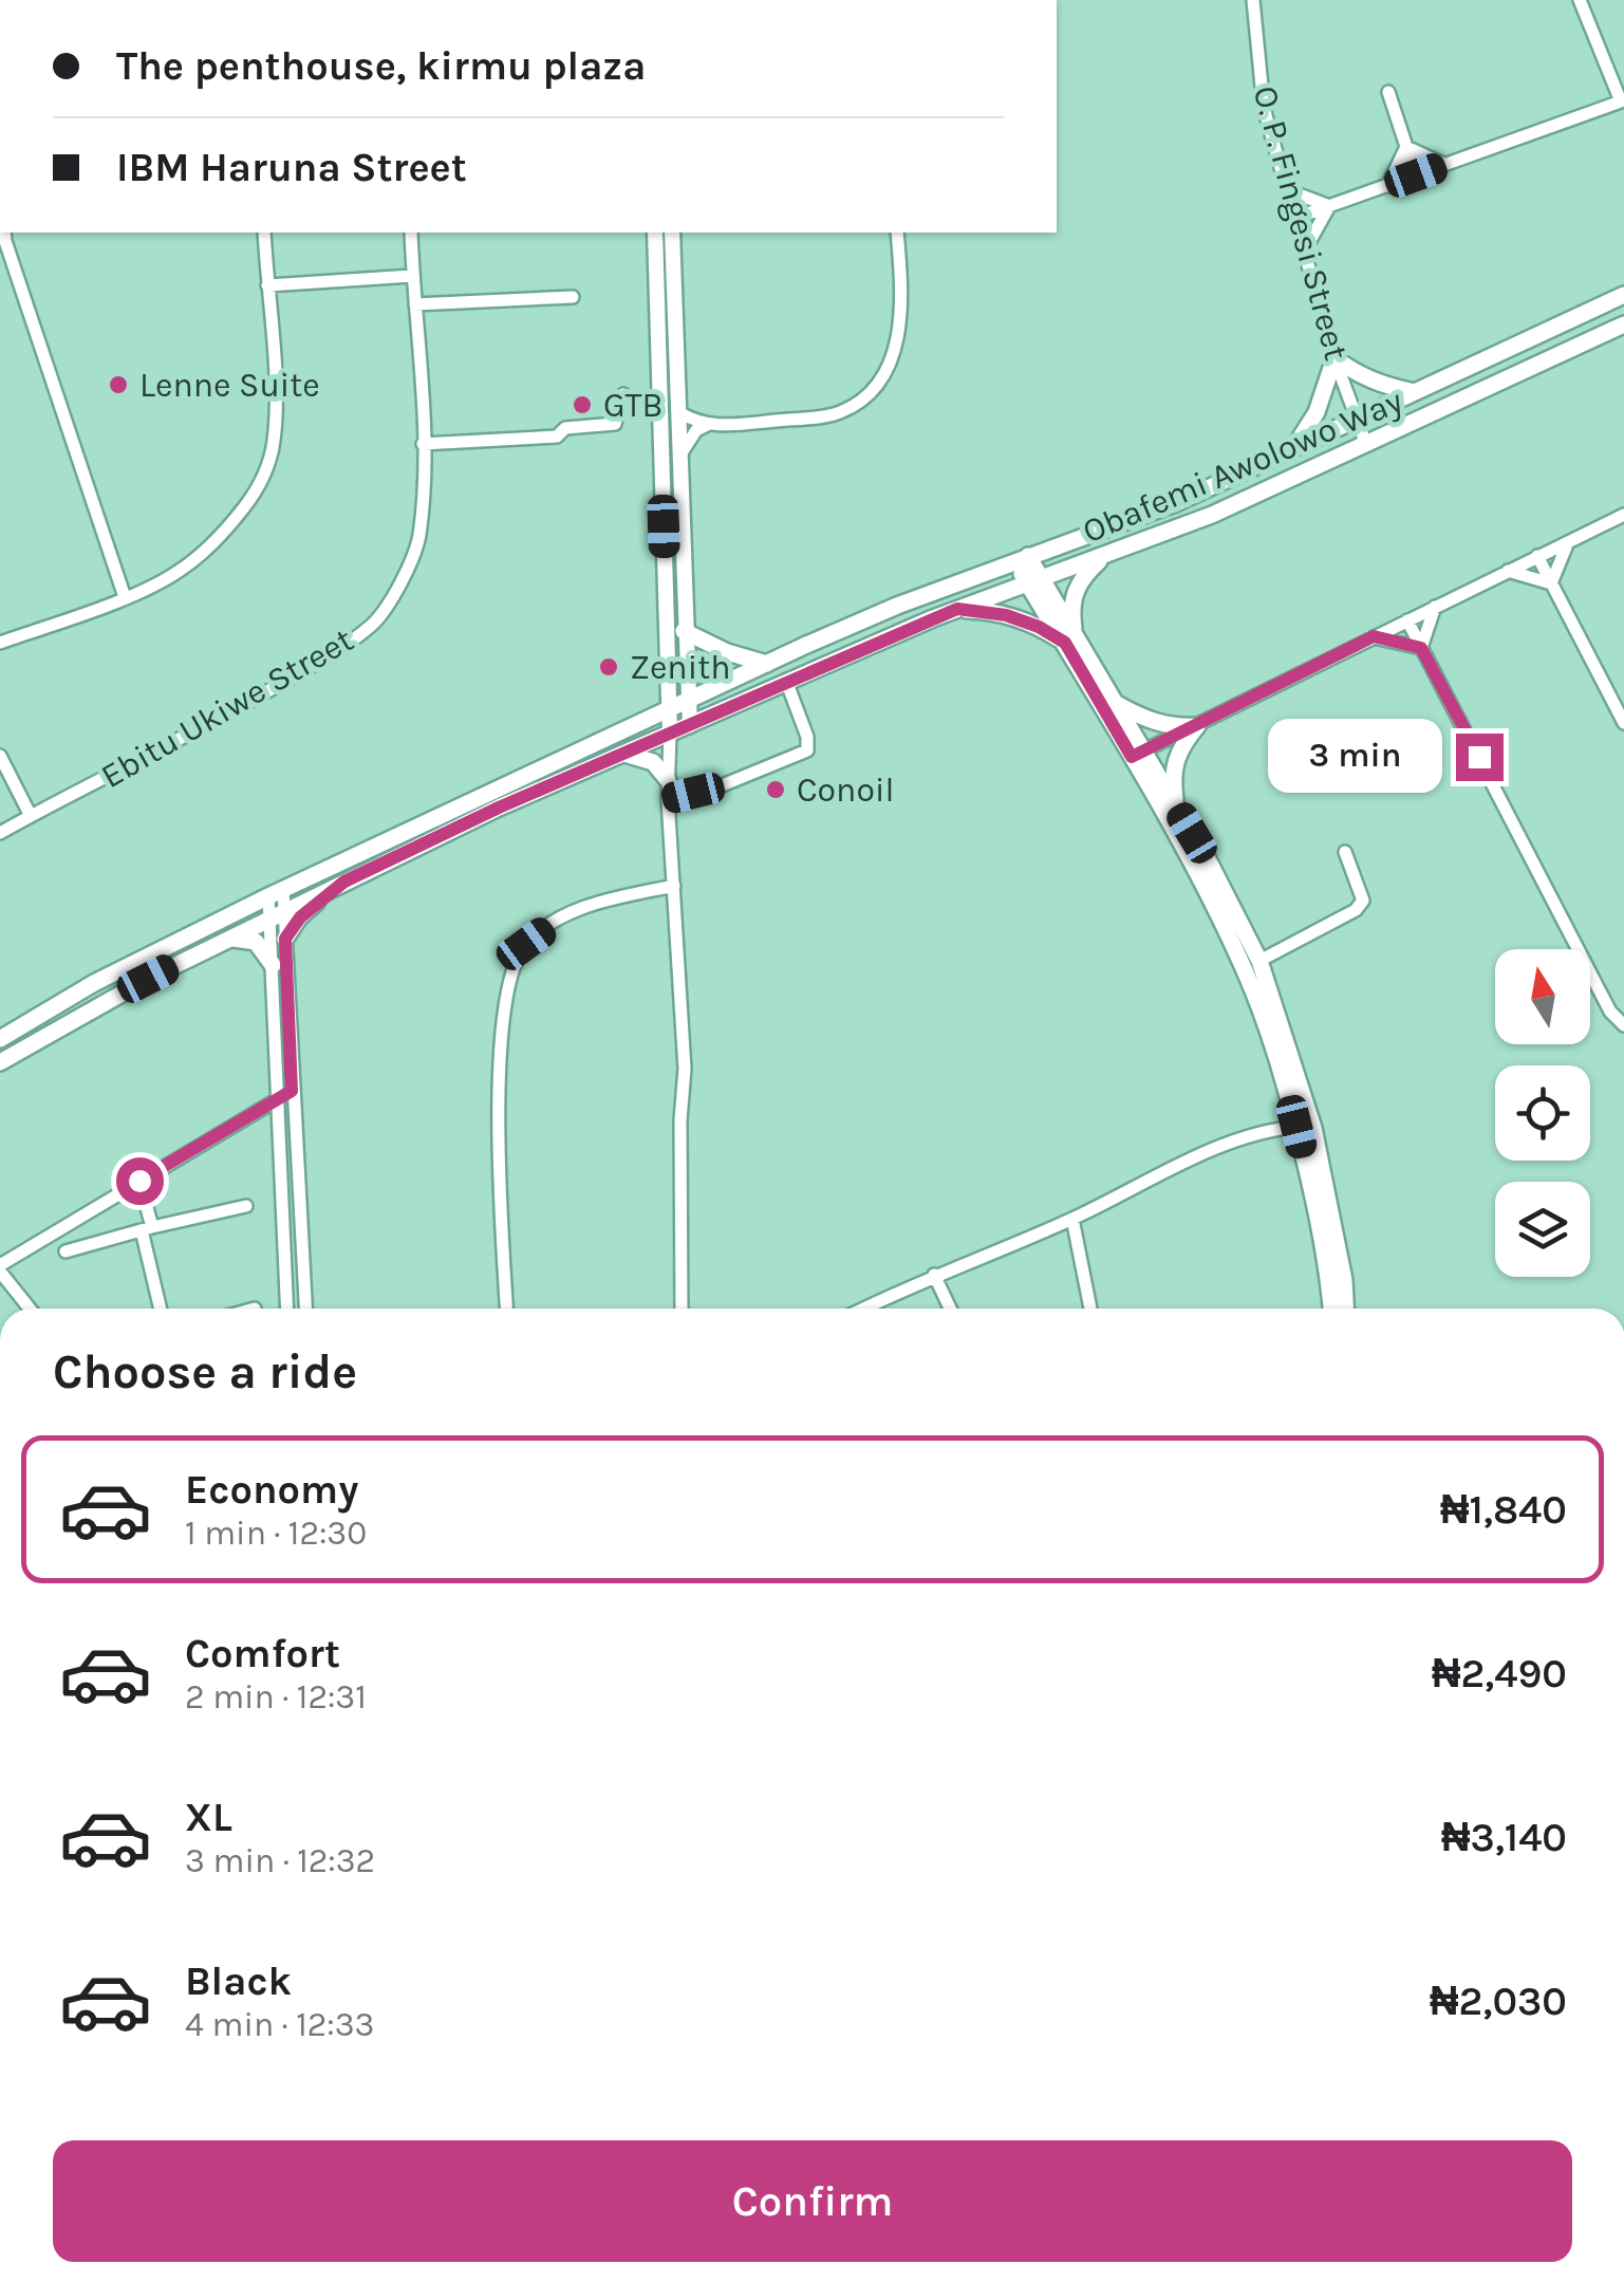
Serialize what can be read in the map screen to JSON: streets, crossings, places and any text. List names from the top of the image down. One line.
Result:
{"streets":{"main road":["Obafemi Awolowo Way"],"street":["O. P. Fingesi Street","Ebitu Ukiwe Street"]},"crossings":[["O. P. Fingesi Street","Obafemi Awolowo Way"]],"places":["Lenne Suite","GTB","Zenith","Conoil"],"north":"top","page":{"banner":["The penthouse, kirmu plaza","IBM Haruna Street"],"bubble":"3 min","heading":"Choose a ride","list":[{"name":"Economy","note":"1 min · 12:30","value":"₦1,840"},{"name":"Comfort","note":"2 min · 12:31","value":"₦2,490"},{"name":"XL","note":"3 min · 12:32","value":"₦3,140"},{"name":"Black","note":"4 min · 12:33","value":"₦2,030"}],"buttons":"Confirm"}}
